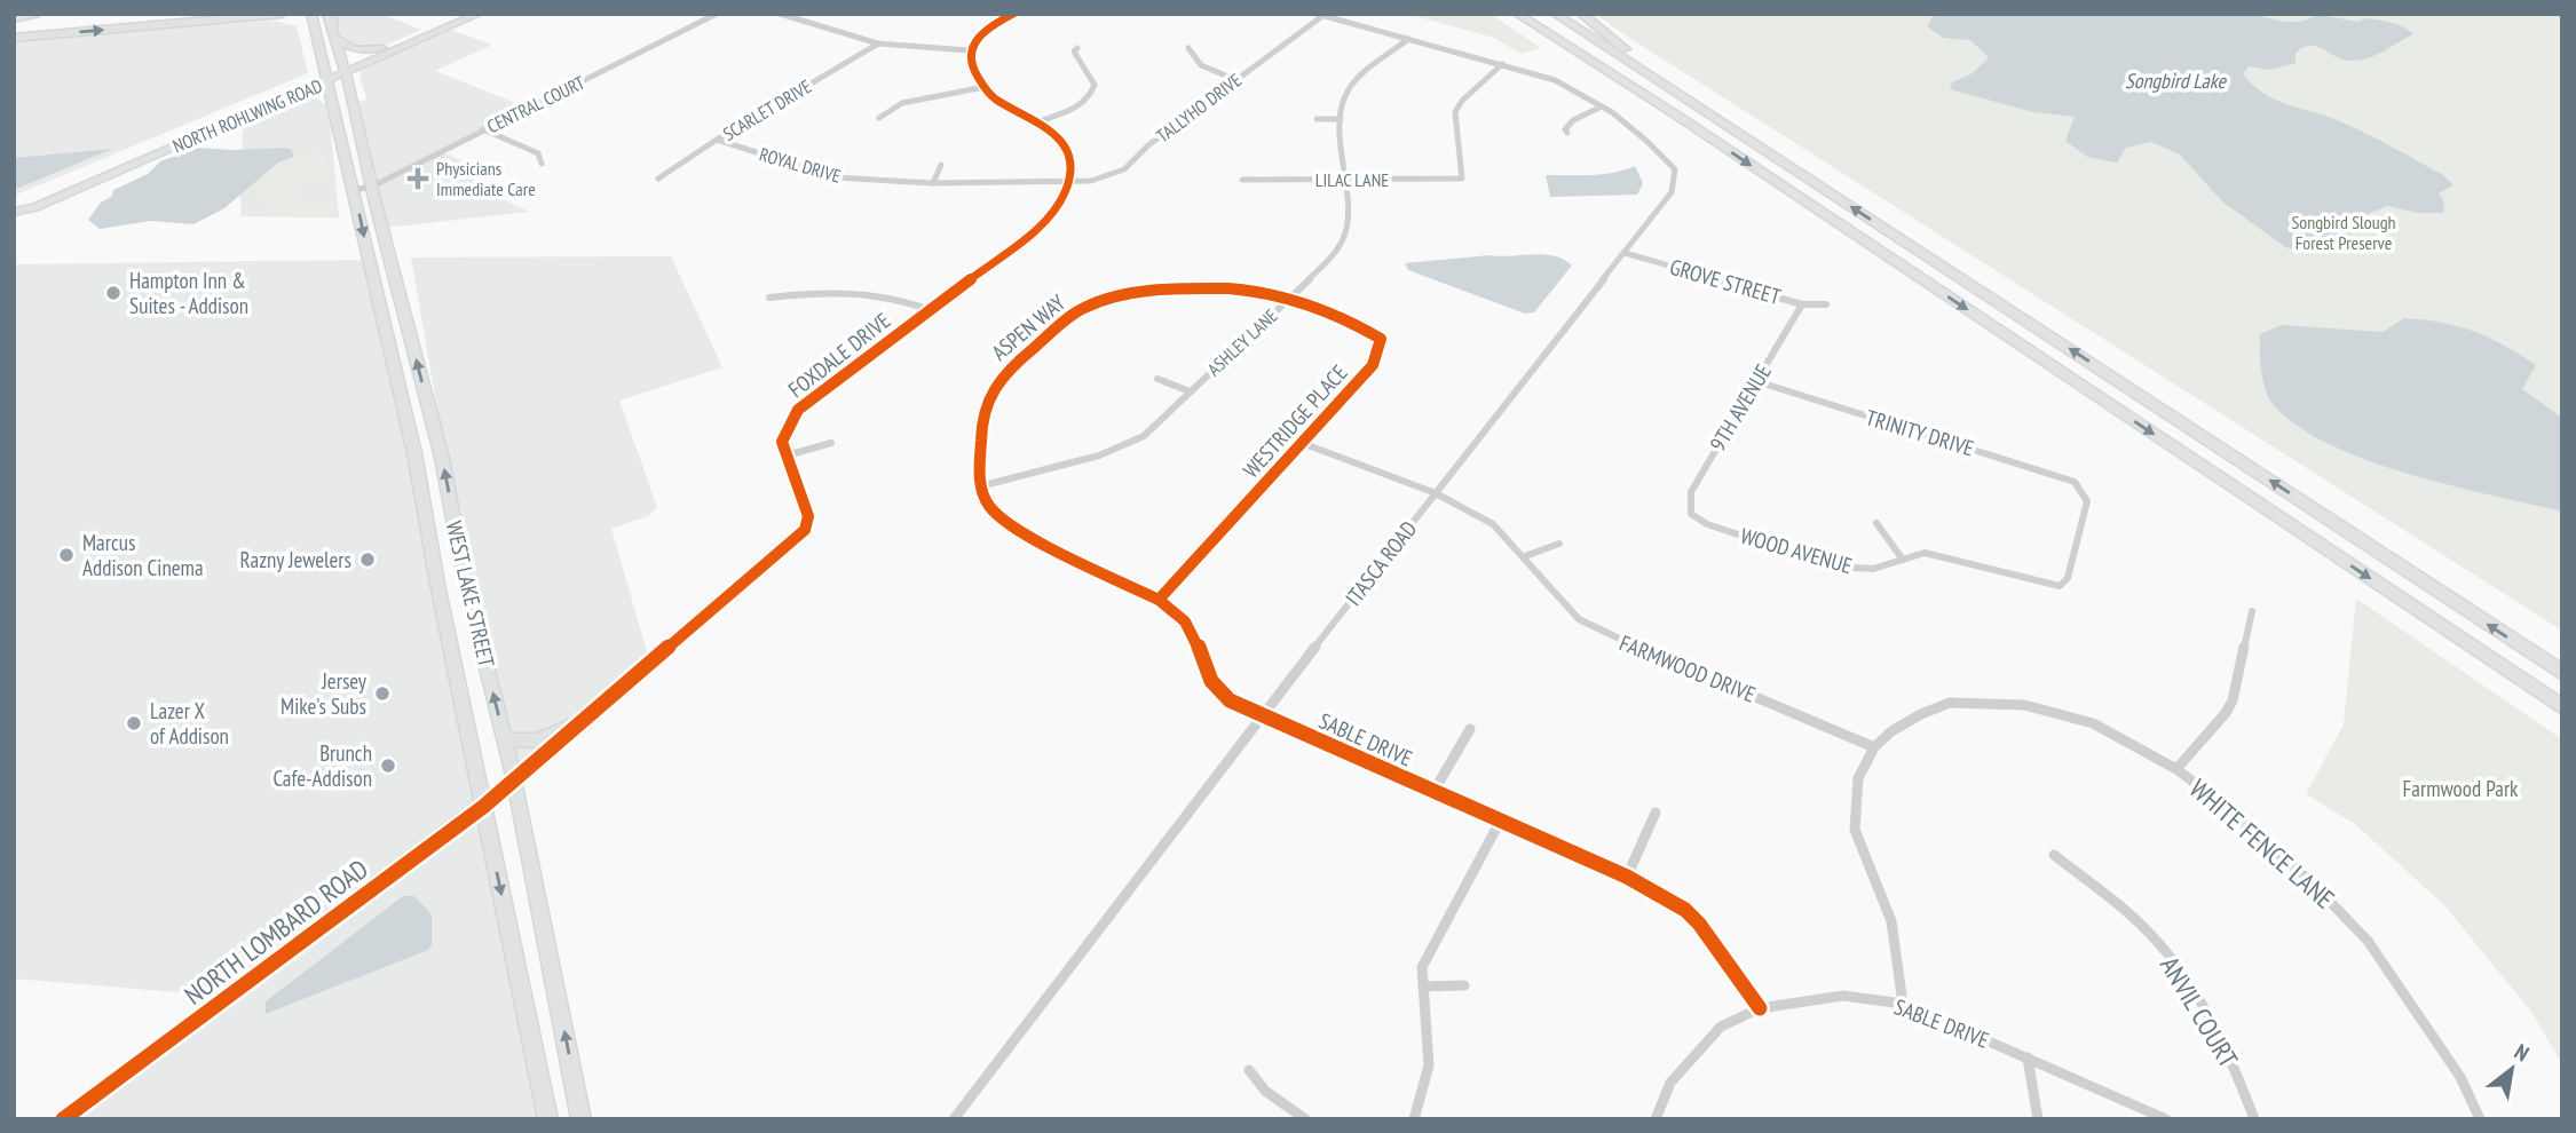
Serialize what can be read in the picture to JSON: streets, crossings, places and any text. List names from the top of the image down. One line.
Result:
{"streets":{"main road":["NORTH ROHLWING ROAD","WEST LAKE STREET"],"street":["CENTRAL COURT","TALLYHO DRIVE","SCARLET DRIVE","ROYAL DRIVE","LILAC LANE","GROVE STREET","ASPEN WAY","ASHLEY LANE","FOXDALE DRIVE","9TH AVENUE","WESTRIDGE PLACE","TRINITY DRIVE","WOOD AVENUE","ITASCA ROAD","FARMWOOD DRIVE","SABLE DRIVE","WHITE FENCE LANE","NORTH LOMBARD ROAD","ANVIL COURT"]},"crossings":[["CENTRAL COURT","WEST LAKE STREET"],["TALLYHO DRIVE","ROYAL DRIVE"],["TALLYHO DRIVE","FOXDALE DRIVE"],["TALLYHO DRIVE","ITASCA ROAD"],["SCARLET DRIVE","ROYAL DRIVE"],["NORTH ROHLWING ROAD","WEST LAKE STREET"],["ROYAL DRIVE","FOXDALE DRIVE"],["LILAC LANE","ASHLEY LANE"],["LILAC LANE","ITASCA ROAD"],["GROVE STREET","9TH AVENUE"],["GROVE STREET","ITASCA ROAD"],["ASPEN WAY","ASHLEY LANE"],["ASPEN WAY","WESTRIDGE PLACE"],["ASPEN WAY","SABLE DRIVE"],["ASHLEY LANE","WESTRIDGE PLACE"],["ASHLEY LANE","ITASCA ROAD"],["ASHLEY LANE","SABLE DRIVE"],["FOXDALE DRIVE","WEST LAKE STREET"],["FOXDALE DRIVE","NORTH LOMBARD ROAD"],["9TH AVENUE","TRINITY DRIVE"],["9TH AVENUE","WOOD AVENUE"],["WESTRIDGE PLACE","FARMWOOD DRIVE"],["WESTRIDGE PLACE","SABLE DRIVE"],["TRINITY DRIVE","WOOD AVENUE"],["ITASCA ROAD","FARMWOOD DRIVE"],["ITASCA ROAD","SABLE DRIVE"],["WEST LAKE STREET","NORTH LOMBARD ROAD"],["FARMWOOD DRIVE","WHITE FENCE LANE"]],"water":["Songbird Lake"],"parks":["Songbird Slough Forest Preserve","Farmwood Park"],"places":{"health":["Physicians Immediate Care"],"other":["Hampton Inn & Suites - Addison","Marcus Addison Cinema","Razny Jewelers","Jersey Mike's Subs","Lazer X of Addison","Brunch Cafe-Addison"]},"north":"top right"}
